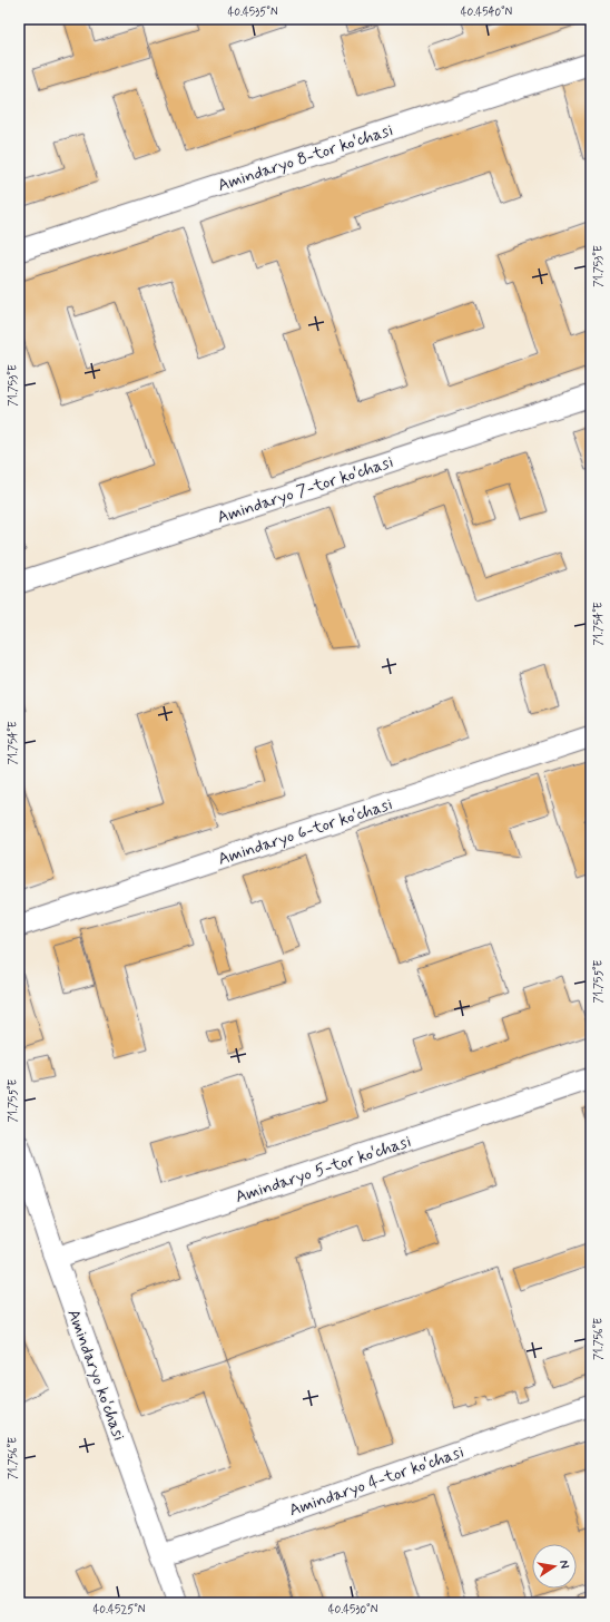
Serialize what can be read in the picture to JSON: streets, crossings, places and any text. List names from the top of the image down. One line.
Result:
{"streets":{"street":["Amindaryo 8-tor koʻchasi","Amindaryo 7-tor koʻchasi","Amindaryo 6-tor koʻchasi","Amindaryo 5-tor koʻchasi","Amindaryo koʻchasi","Amindaryo 4-tor koʻchasi"]},"crossings":[["Amindaryo 5-tor koʻchasi","Amindaryo koʻchasi"],["Amindaryo koʻchasi","Amindaryo 4-tor koʻchasi"]],"north":"right","coordinates":["40.4535°N","40.4540°N","71.753°E","71.754°E","71.755°E","71.756°E","40.4525°N","40.4530°N"]}
